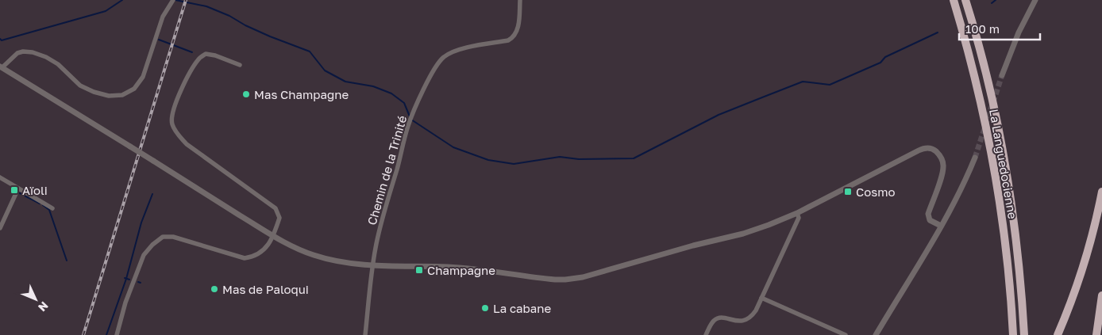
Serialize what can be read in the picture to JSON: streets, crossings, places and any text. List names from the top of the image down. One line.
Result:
{"streets":{"highway":["La Languedocienne"],"street":["Chemin de la Trinité"]},"places":{"other":["Mas Champagne","Mas de Paloqui","La cabane"],"transit":["Aïoli","Cosmo","Champagne"]},"scale_bar":"100 m","north":"bottom right"}
